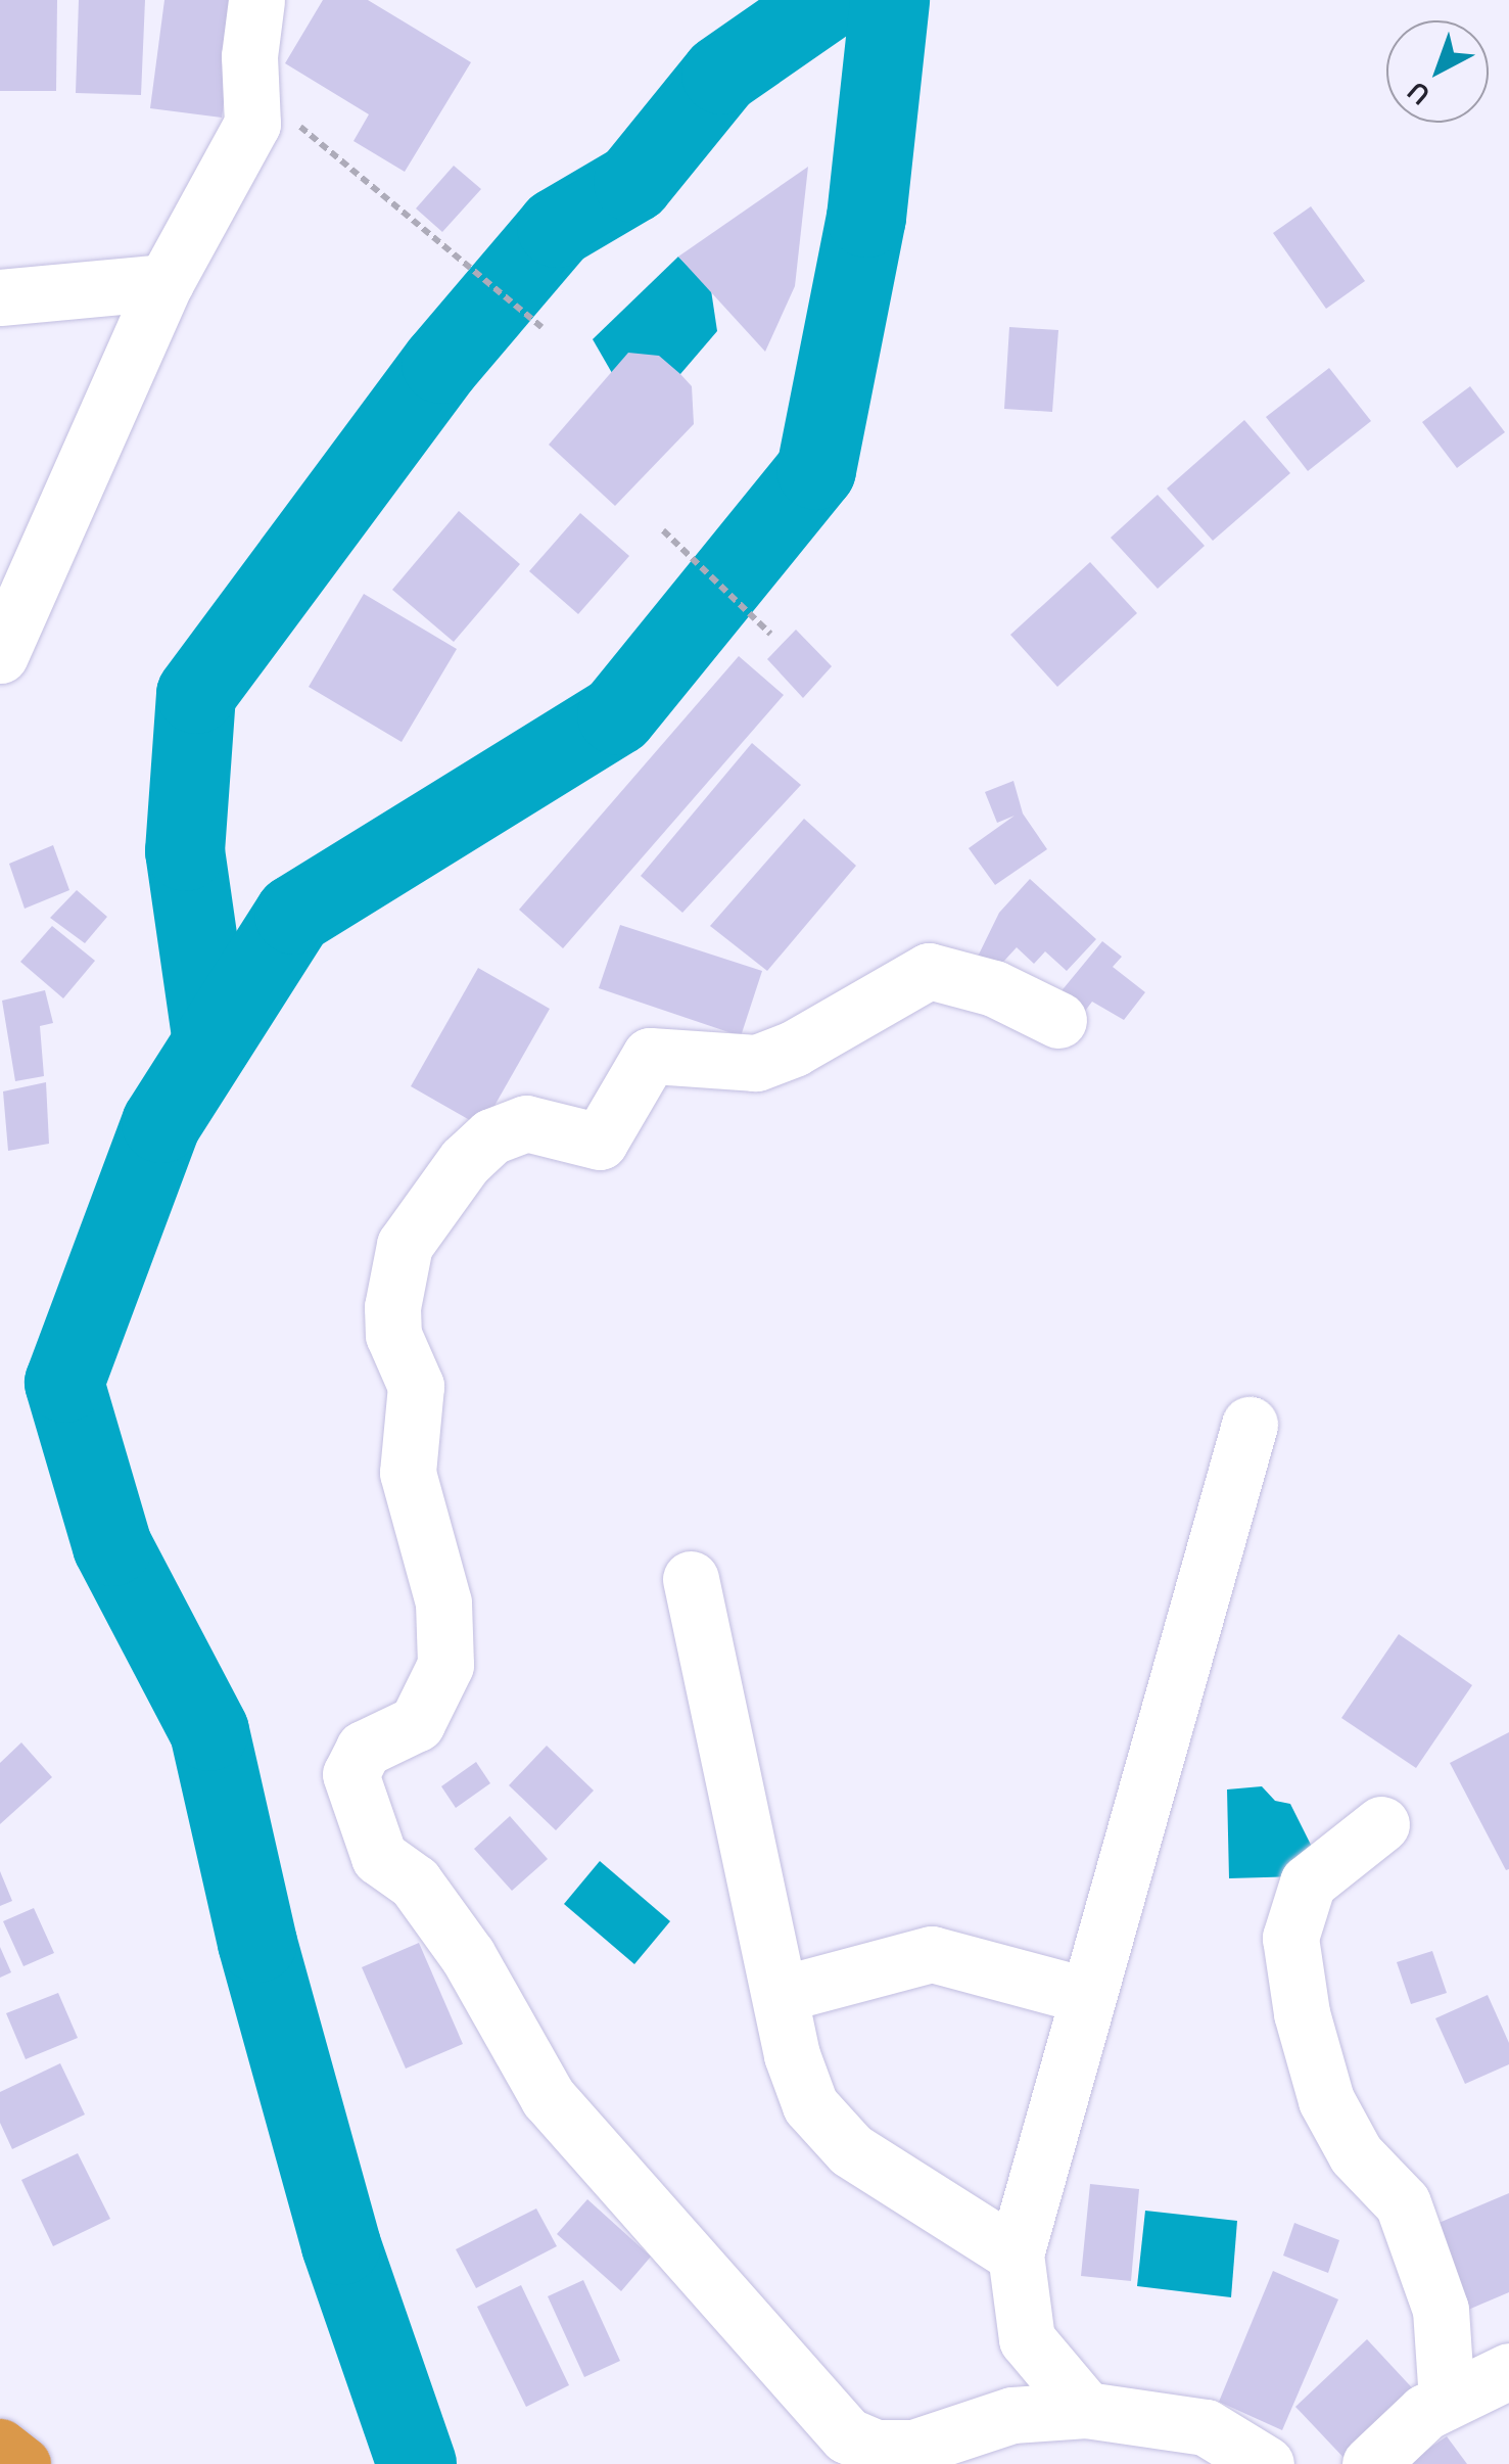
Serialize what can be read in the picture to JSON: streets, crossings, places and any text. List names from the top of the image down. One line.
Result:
{"north":"bottom left"}
